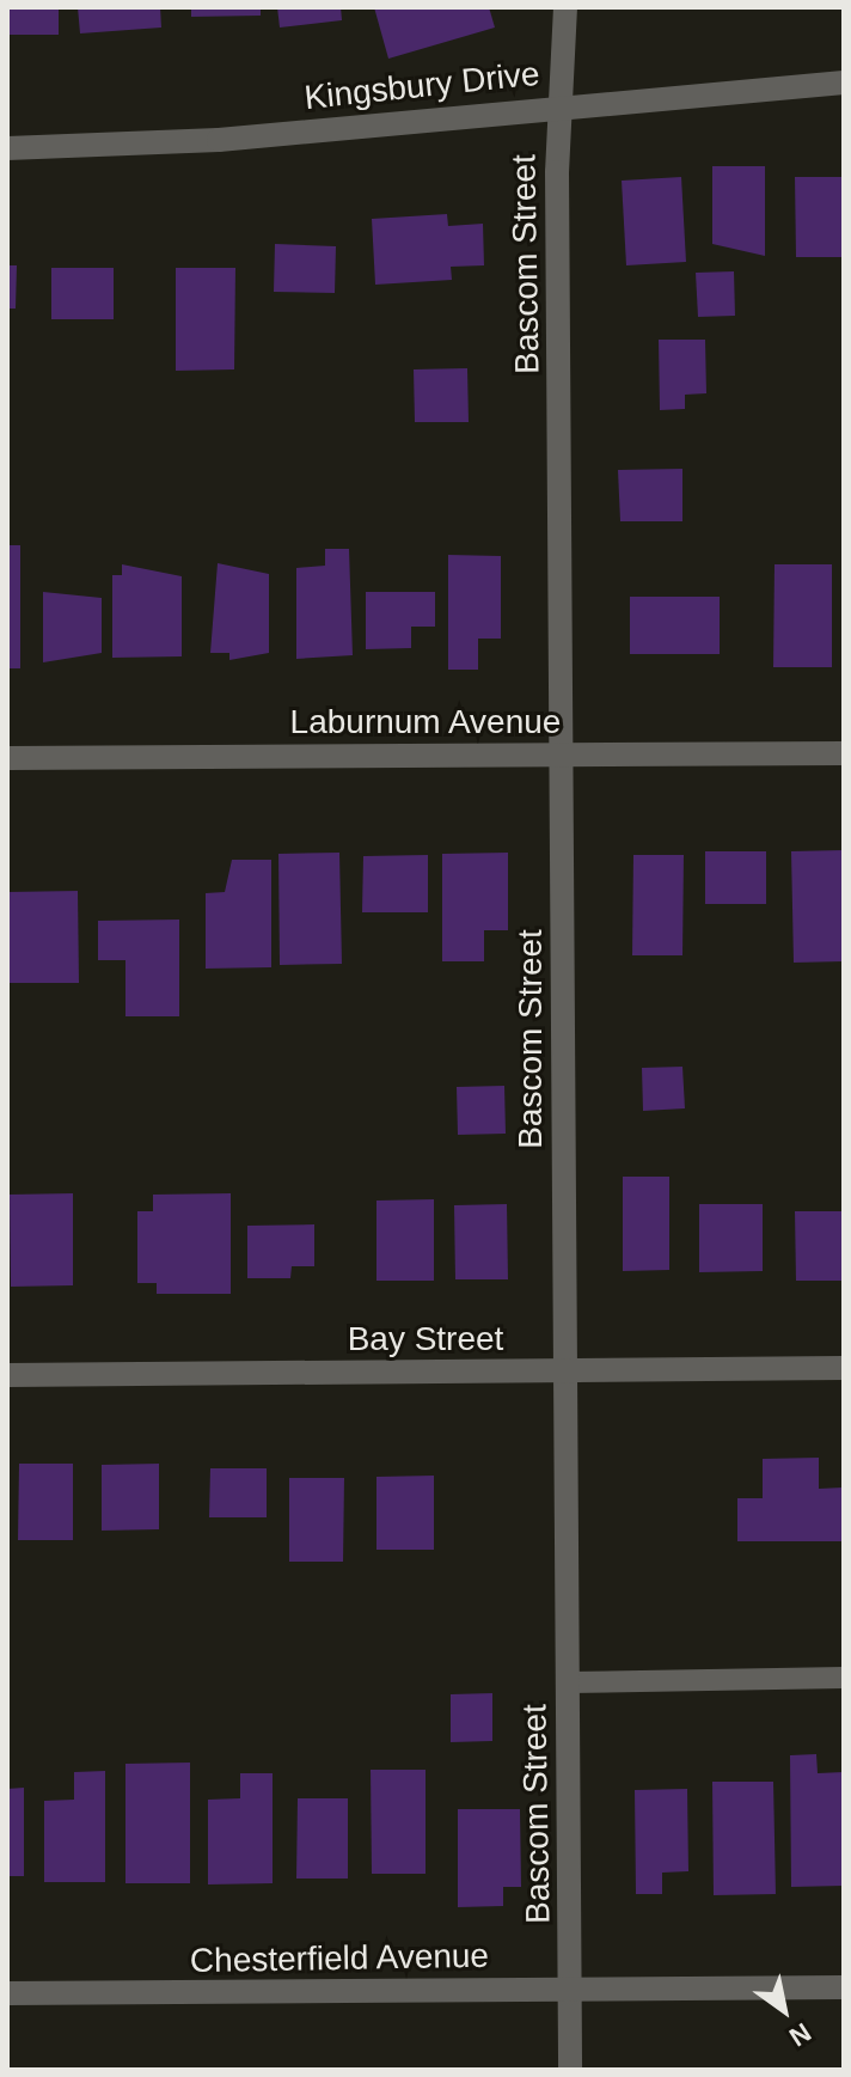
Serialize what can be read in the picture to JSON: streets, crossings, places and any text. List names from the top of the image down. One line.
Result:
{"streets":{"street":["Kingsbury Drive","Bascom Street","Laburnum Avenue","Bay Street","Chesterfield Avenue"]},"crossings":[["Kingsbury Drive","Bascom Street"],["Bascom Street","Laburnum Avenue"],["Bascom Street","Bay Street"],["Bascom Street","Chesterfield Avenue"]],"north":"bottom right"}
